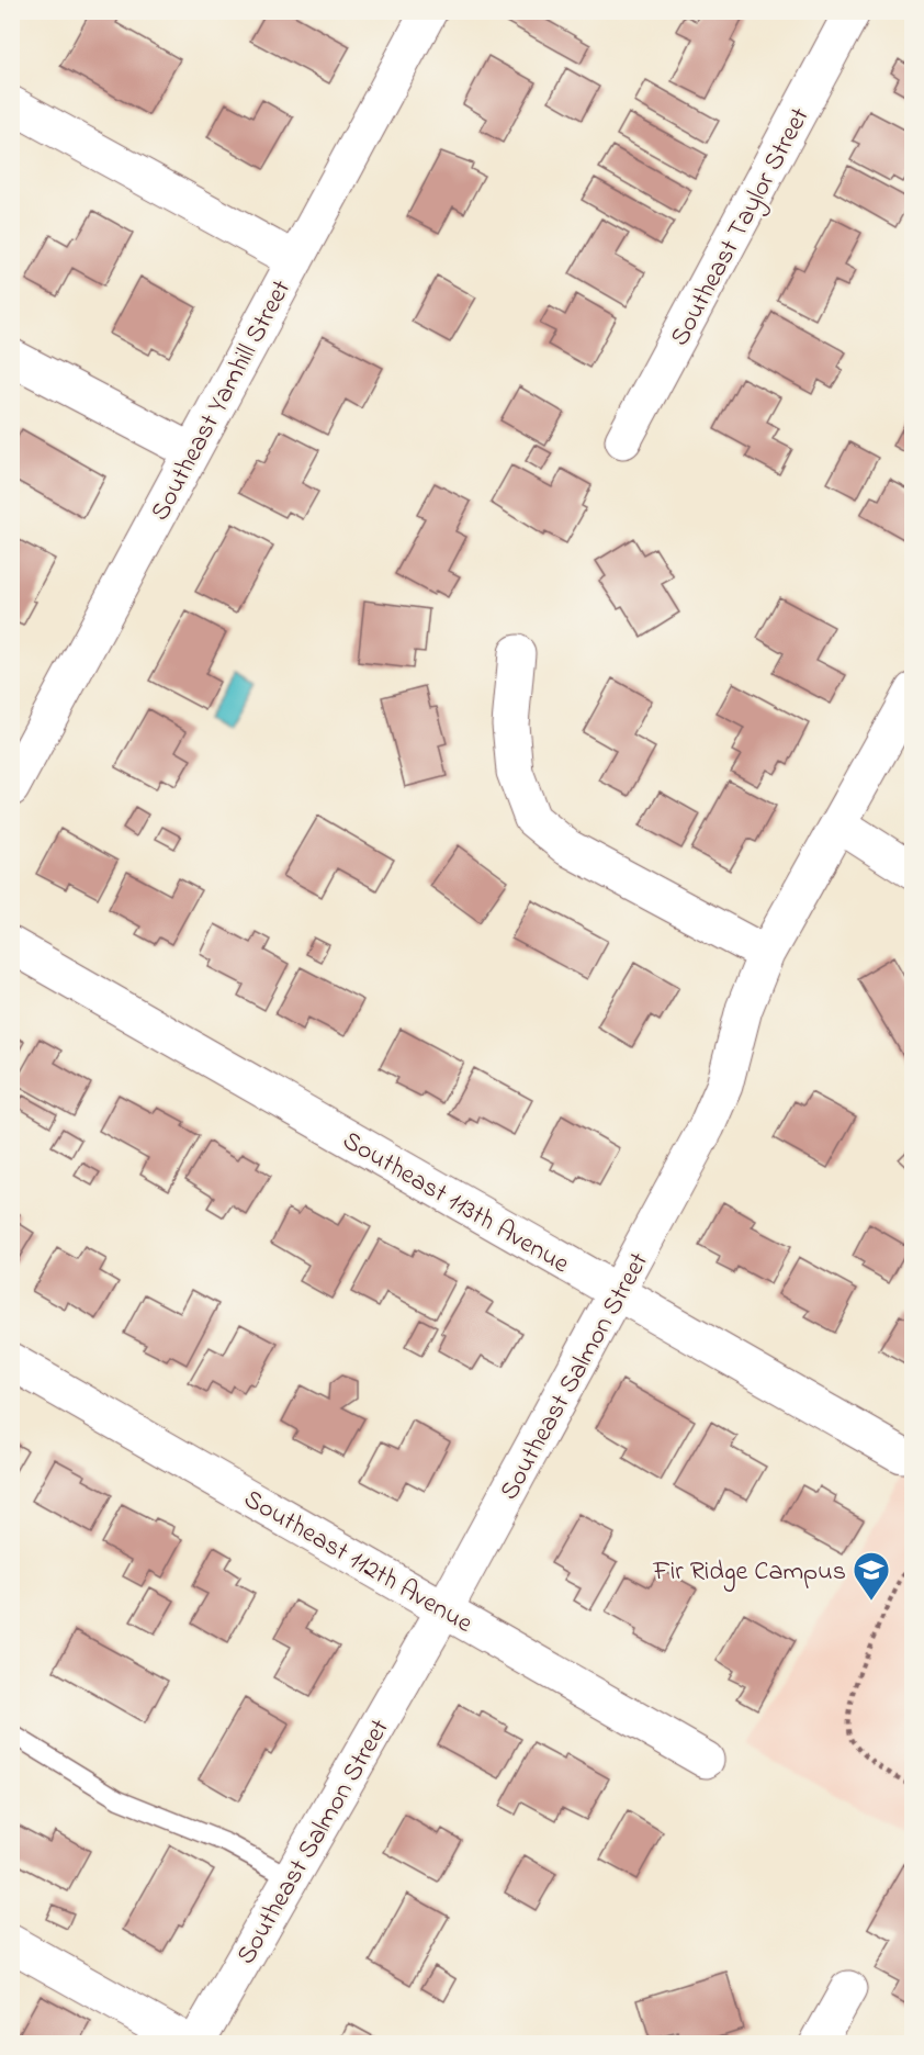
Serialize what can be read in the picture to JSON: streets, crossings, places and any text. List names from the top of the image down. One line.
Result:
{"streets":{"street":["Southeast Taylor Street","Southeast Yamhill Street","Southeast 113th Avenue","Southeast Salmon Street","Southeast 112th Avenue"]},"crossings":[["Southeast 113th Avenue","Southeast Salmon Street"],["Southeast Salmon Street","Southeast 112th Avenue"]],"places":{"school or university":["Fir Ridge Campus"]}}
